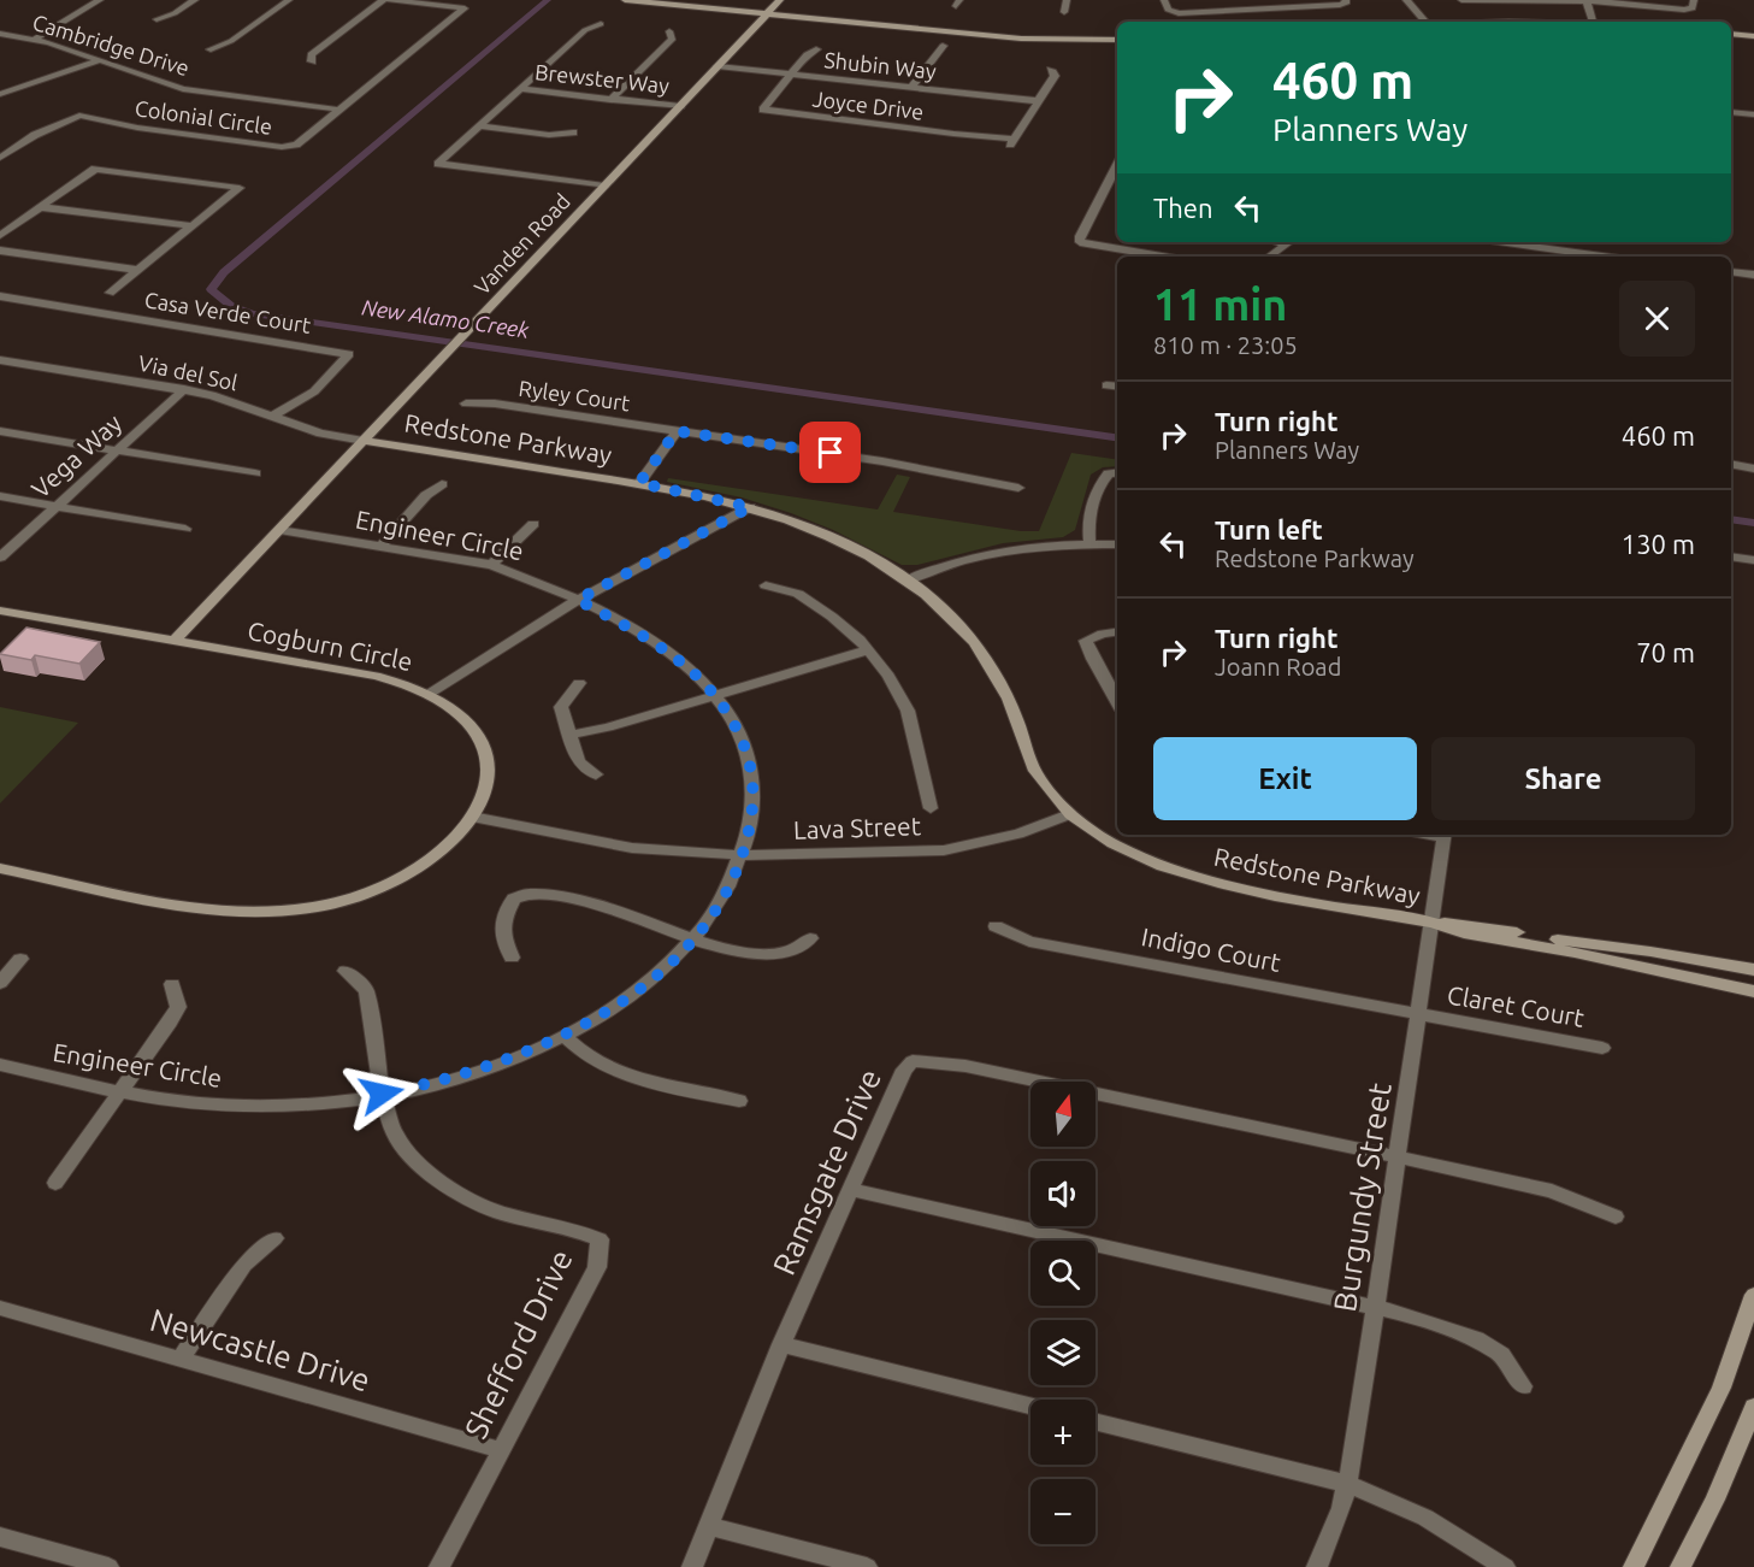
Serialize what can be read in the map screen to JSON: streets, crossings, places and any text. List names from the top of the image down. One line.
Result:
{"streets":{"street":["Cambridge Drive","Shubin Way","Brewster Way","Joyce Drive","Colonial Circle","Vanden Road","Casa Verde Court","Via del Sol","Ryley Court","Redstone Parkway","Vega Way","Engineer Circle","Cogburn Circle","Lava Street","Indigo Court","Claret Court","Ramsgate Drive","Burgundy Street","Shefford Drive","Newcastle Drive"]},"crossings":[["Cambridge Drive","Colonial Circle"],["Shubin Way","Joyce Drive"],["Shubin Way","Vanden Road"],["Brewster Way","Vanden Road"],["Vanden Road","Via del Sol"],["Vanden Road","Redstone Parkway"],["Vanden Road","Engineer Circle"],["Vanden Road","Cogburn Circle"],["Casa Verde Court","Via del Sol"],["Via del Sol","Redstone Parkway"],["Via del Sol","Vega Way"],["Redstone Parkway","Lava Street"],["Redstone Parkway","Burgundy Street"],["Engineer Circle","Lava Street"],["Engineer Circle","Shefford Drive"],["Cogburn Circle","Lava Street"],["Indigo Court","Claret Court"],["Indigo Court","Burgundy Street"],["Claret Court","Burgundy Street"],["Ramsgate Drive","Burgundy Street"],["Shefford Drive","Newcastle Drive"]],"water":["New Alamo Creek"],"north":"top","page":{"turn":["460 m","Planners Way"],"then":"Then","heading":["11 min","810 m · 23:05"],"list":[{"name":"Turn right","note":"Planners Way","value":"460 m"},{"name":"Turn left","note":"Redstone Parkway","value":"130 m"},{"name":"Turn right","note":"Joann Road","value":"70 m"}],"buttons":["Exit","Share"],"map_buttons":["+","−"]}}
